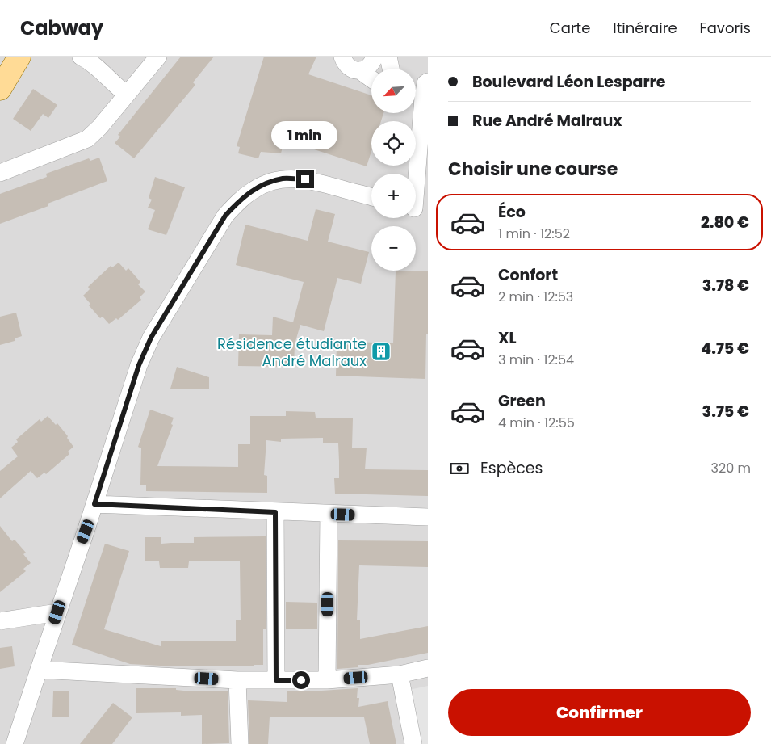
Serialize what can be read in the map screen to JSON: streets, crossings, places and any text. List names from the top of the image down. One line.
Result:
{"places":{"building":["Résidence étudiante André Malraux"]},"north":"bottom left","page":{"header":"Cabway","nav":["Carte","Itinéraire","Favoris"],"banner":["Boulevard Léon Lesparre","Rue André Malraux"],"map_buttons":["+","−"],"bubble":"1 min","heading":"Choisir une course","list":[{"name":"Éco","note":"1 min · 12:52","value":"2.80 €"},{"name":"Confort","note":"2 min · 12:53","value":"3.78 €"},{"name":"XL","note":"3 min · 12:54","value":"4.75 €"},{"name":"Green","note":"4 min · 12:55","value":"3.75 €"}],"pay":["Espèces","320 m"],"buttons":"Confirmer"}}
